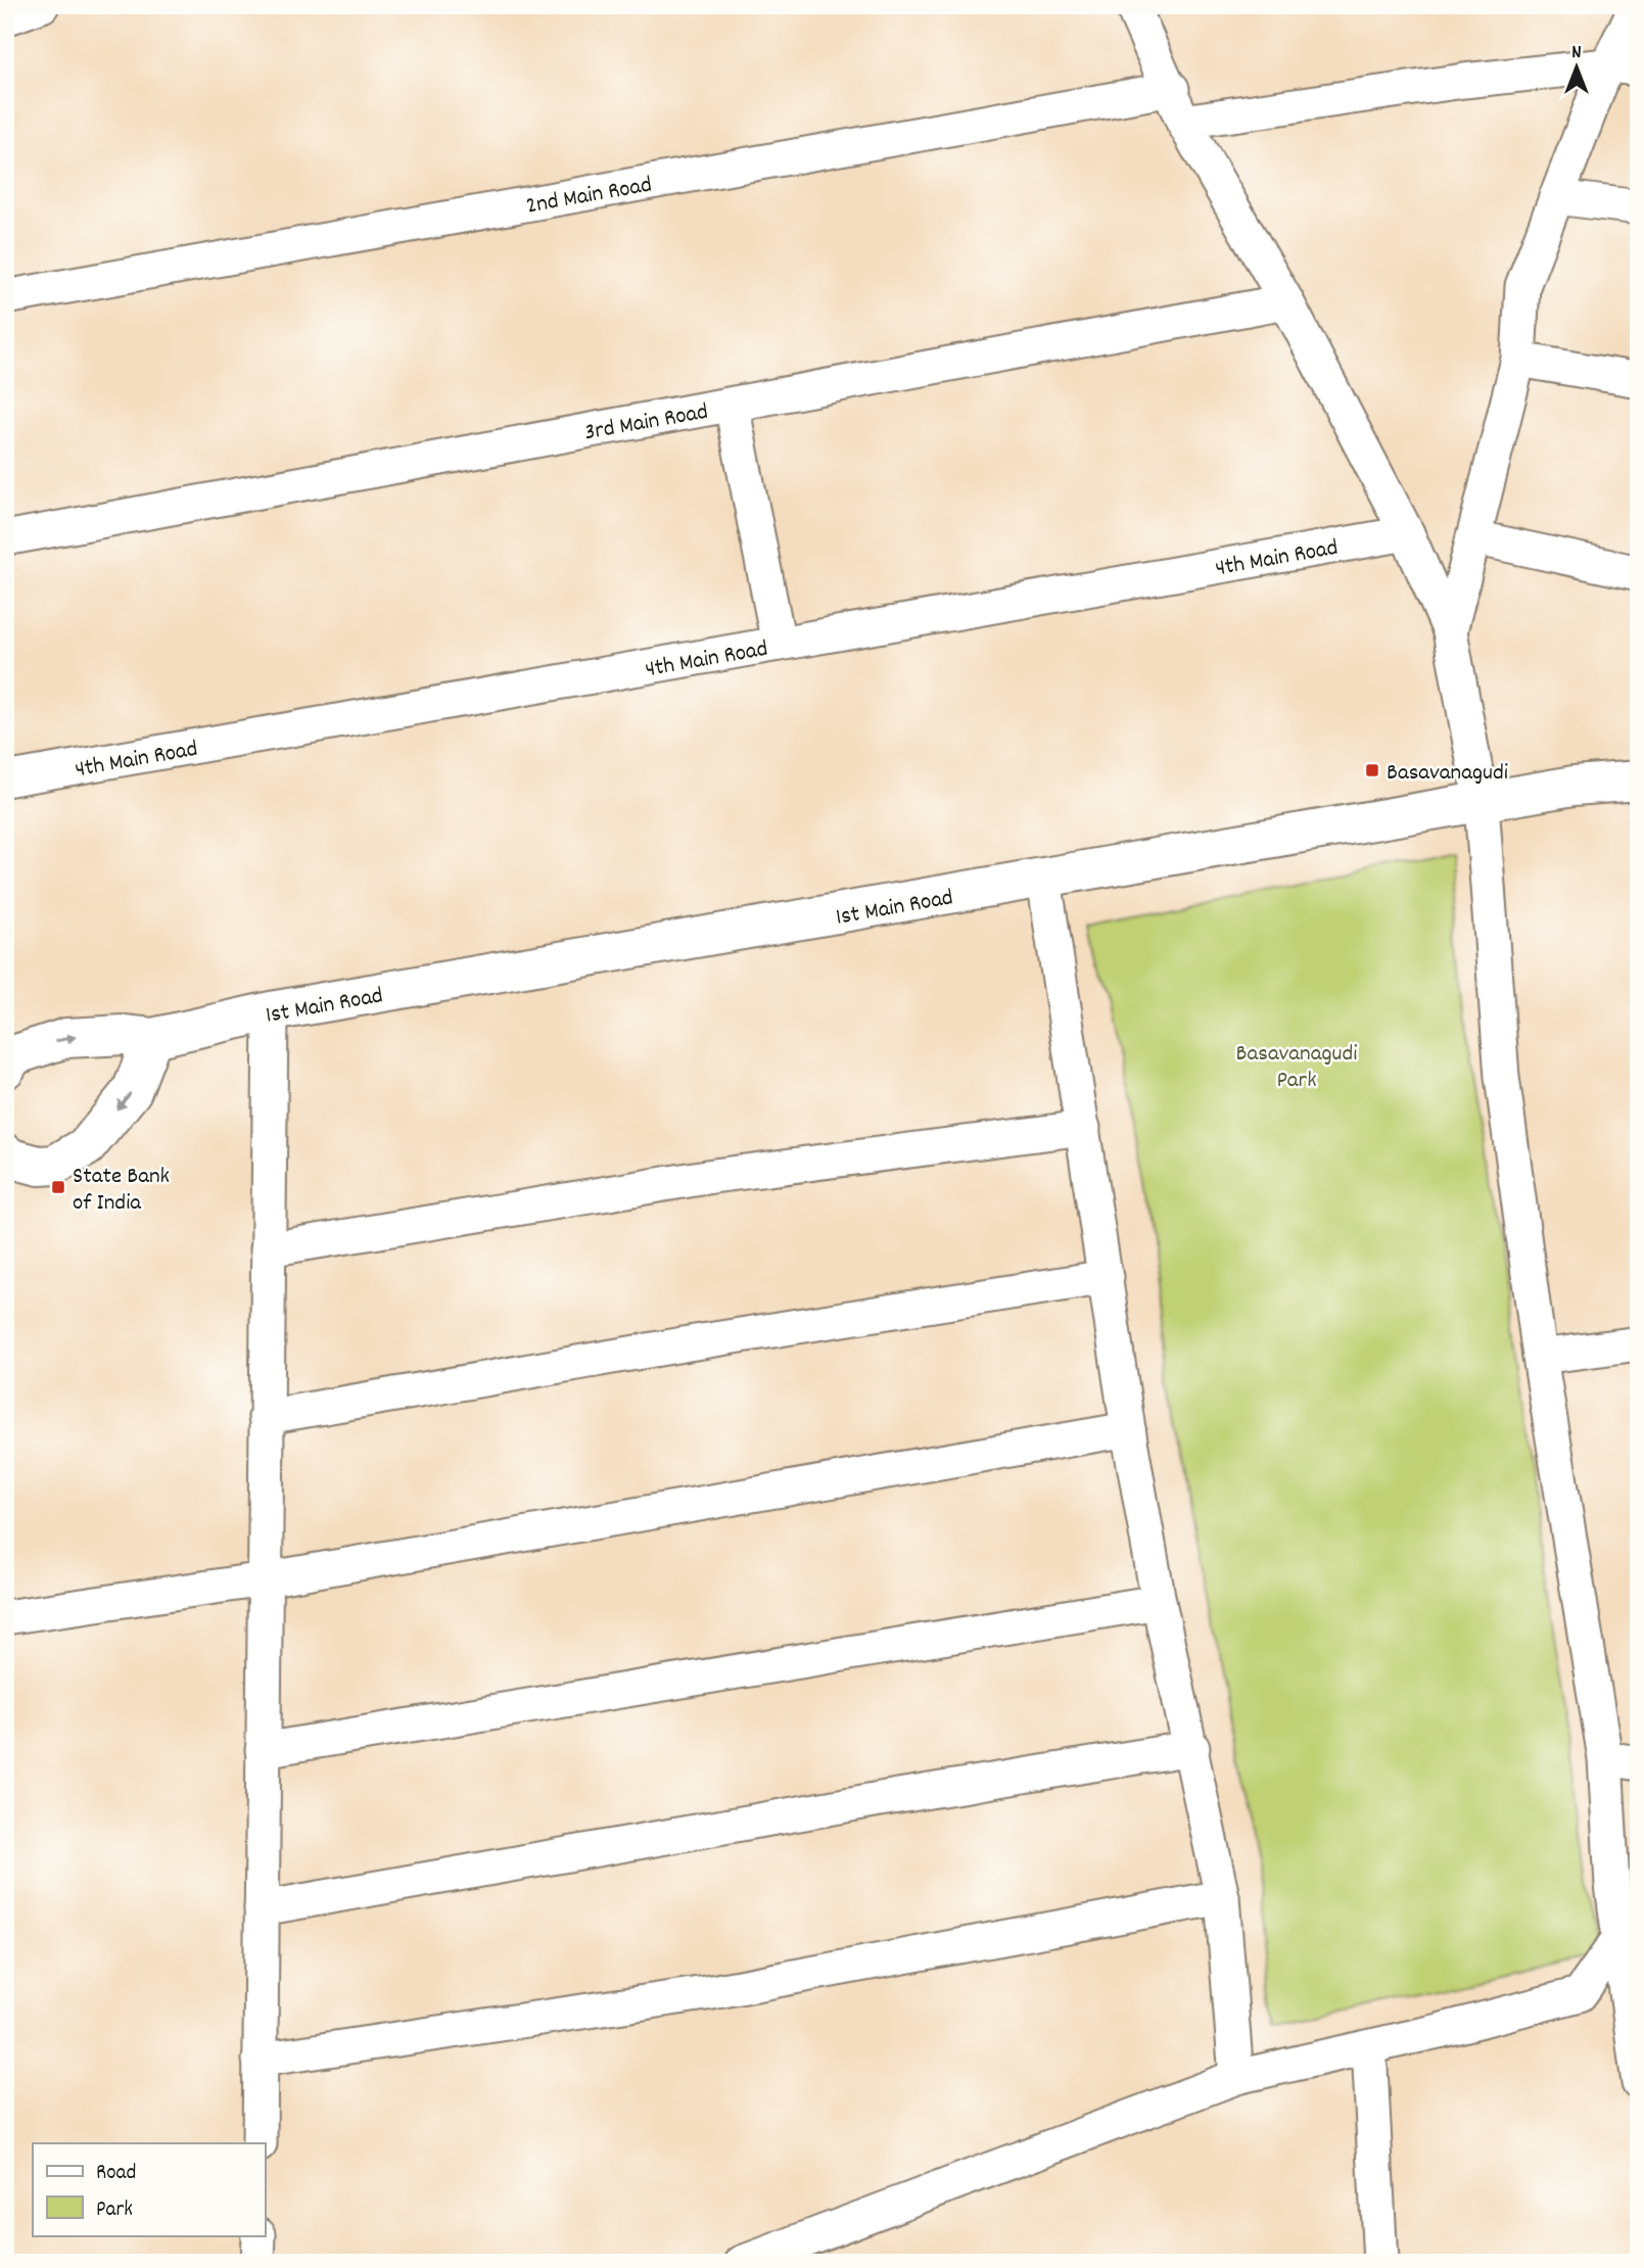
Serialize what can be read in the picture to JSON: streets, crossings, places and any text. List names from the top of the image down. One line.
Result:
{"streets":{"street":["2nd Main Road","3rd Main Road","4th Main Road","1st Main Road"]},"parks":["Basavanagudi Park"],"places":{"transit":["Basavanagudi","State Bank of India"]},"legend":["Road","Park"],"north":"top"}
